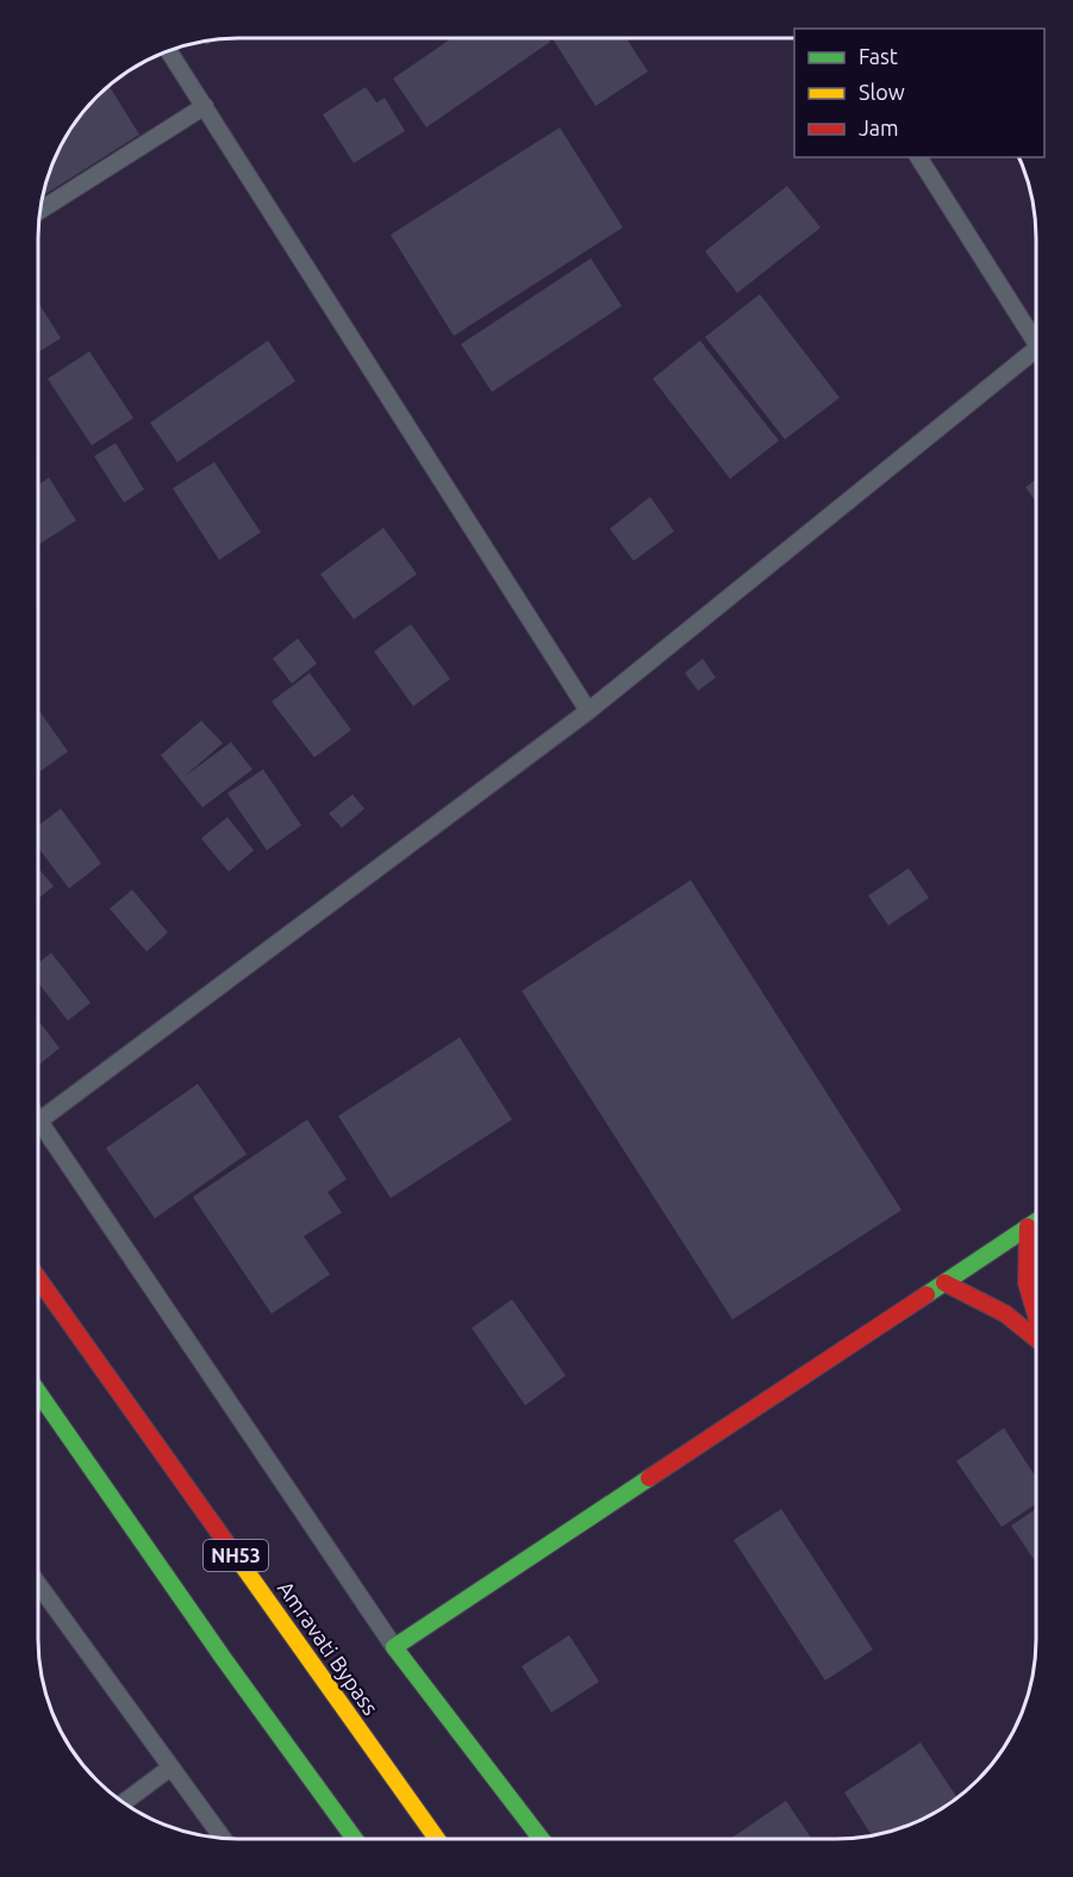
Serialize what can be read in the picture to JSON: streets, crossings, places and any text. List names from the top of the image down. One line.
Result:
{"streets":{"main road":["NH53","Amravati Bypass"]},"legend":["Fast","Slow","Jam"]}
